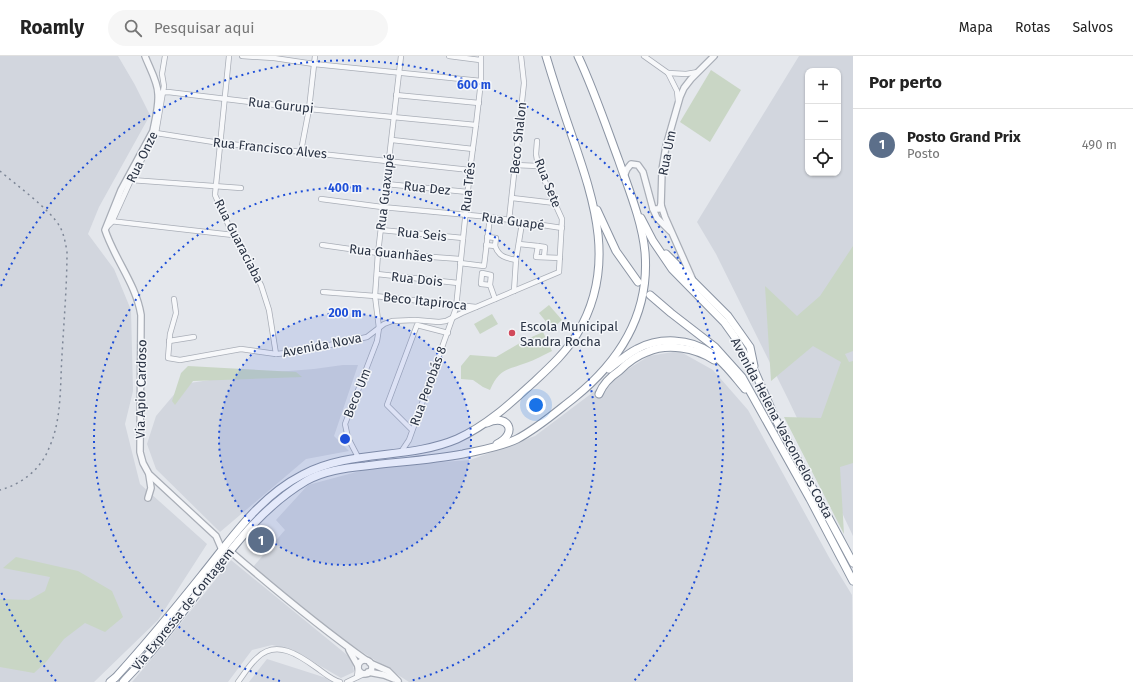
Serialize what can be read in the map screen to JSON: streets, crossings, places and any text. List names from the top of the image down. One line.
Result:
{"streets":{"highway":["Avenida Helena Vasconcelos Costa","Via Expressa de Contagem"],"street":["Rua Gurupi","Beco Shalon","Rua Francisco Alves","Rua Um","Rua Sete","Rua Três","Rua Dez","Rua Guaxupé","Rua Guapé","Rua Seis","Rua Guaraciaba","Rua Guanhães","Rua Dois","Beco Itapiroca","Avenida Nova","Rua Perobás 8","Via Apio Cardoso","Beco Um"]},"crossings":[["Rua Gurupi","Rua Três"],["Rua Gurupi","Rua Guaxupé"],["Rua Gurupi","Rua Guaraciaba"],["Beco Shalon","Rua Guapé"],["Rua Francisco Alves","Rua Três"],["Rua Francisco Alves","Rua Guaxupé"],["Rua Francisco Alves","Rua Guaraciaba"],["Rua Francisco Alves","Via Apio Cardoso"],["Rua Sete","Rua Guapé"],["Rua Sete","Avenida Nova"],["Rua Três","Rua Dez"],["Rua Três","Rua Guapé"],["Rua Três","Rua Seis"],["Rua Três","Rua Guanhães"],["Rua Três","Rua Dois"],["Rua Três","Beco Itapiroca"],["Rua Três","Avenida Nova"],["Rua Três","Rua Perobás 8"],["Rua Dez","Rua Guaxupé"],["Rua Guaxupé","Rua Guapé"],["Rua Guaxupé","Rua Seis"],["Rua Guaxupé","Rua Guanhães"],["Rua Guaxupé","Rua Dois"],["Rua Guaxupé","Beco Itapiroca"],["Rua Guaxupé","Avenida Nova"],["Rua Guaxupé","Beco Um"],["Rua Guaraciaba","Avenida Nova"],["Beco Itapiroca","Avenida Nova"],["Avenida Nova","Rua Perobás 8"],["Avenida Nova","Beco Um"],["Rua Perobás 8","Via Expressa de Contagem"],["Via Apio Cardoso","Via Expressa de Contagem"],["Beco Um","Via Expressa de Contagem"]],"places":["Escola Municipal Sandra Rocha"],"page":{"header":"Roamly","search":"Pesquisar aqui","nav":["Mapa","Rotas","Salvos"],"heading":"Por perto","map_buttons":["+","−"],"list":[{"mark":"1","name":"Posto Grand Prix","note":"Posto","value":"490 m"}],"pins":"1"},"rings":["600 m","400 m","200 m"]}
